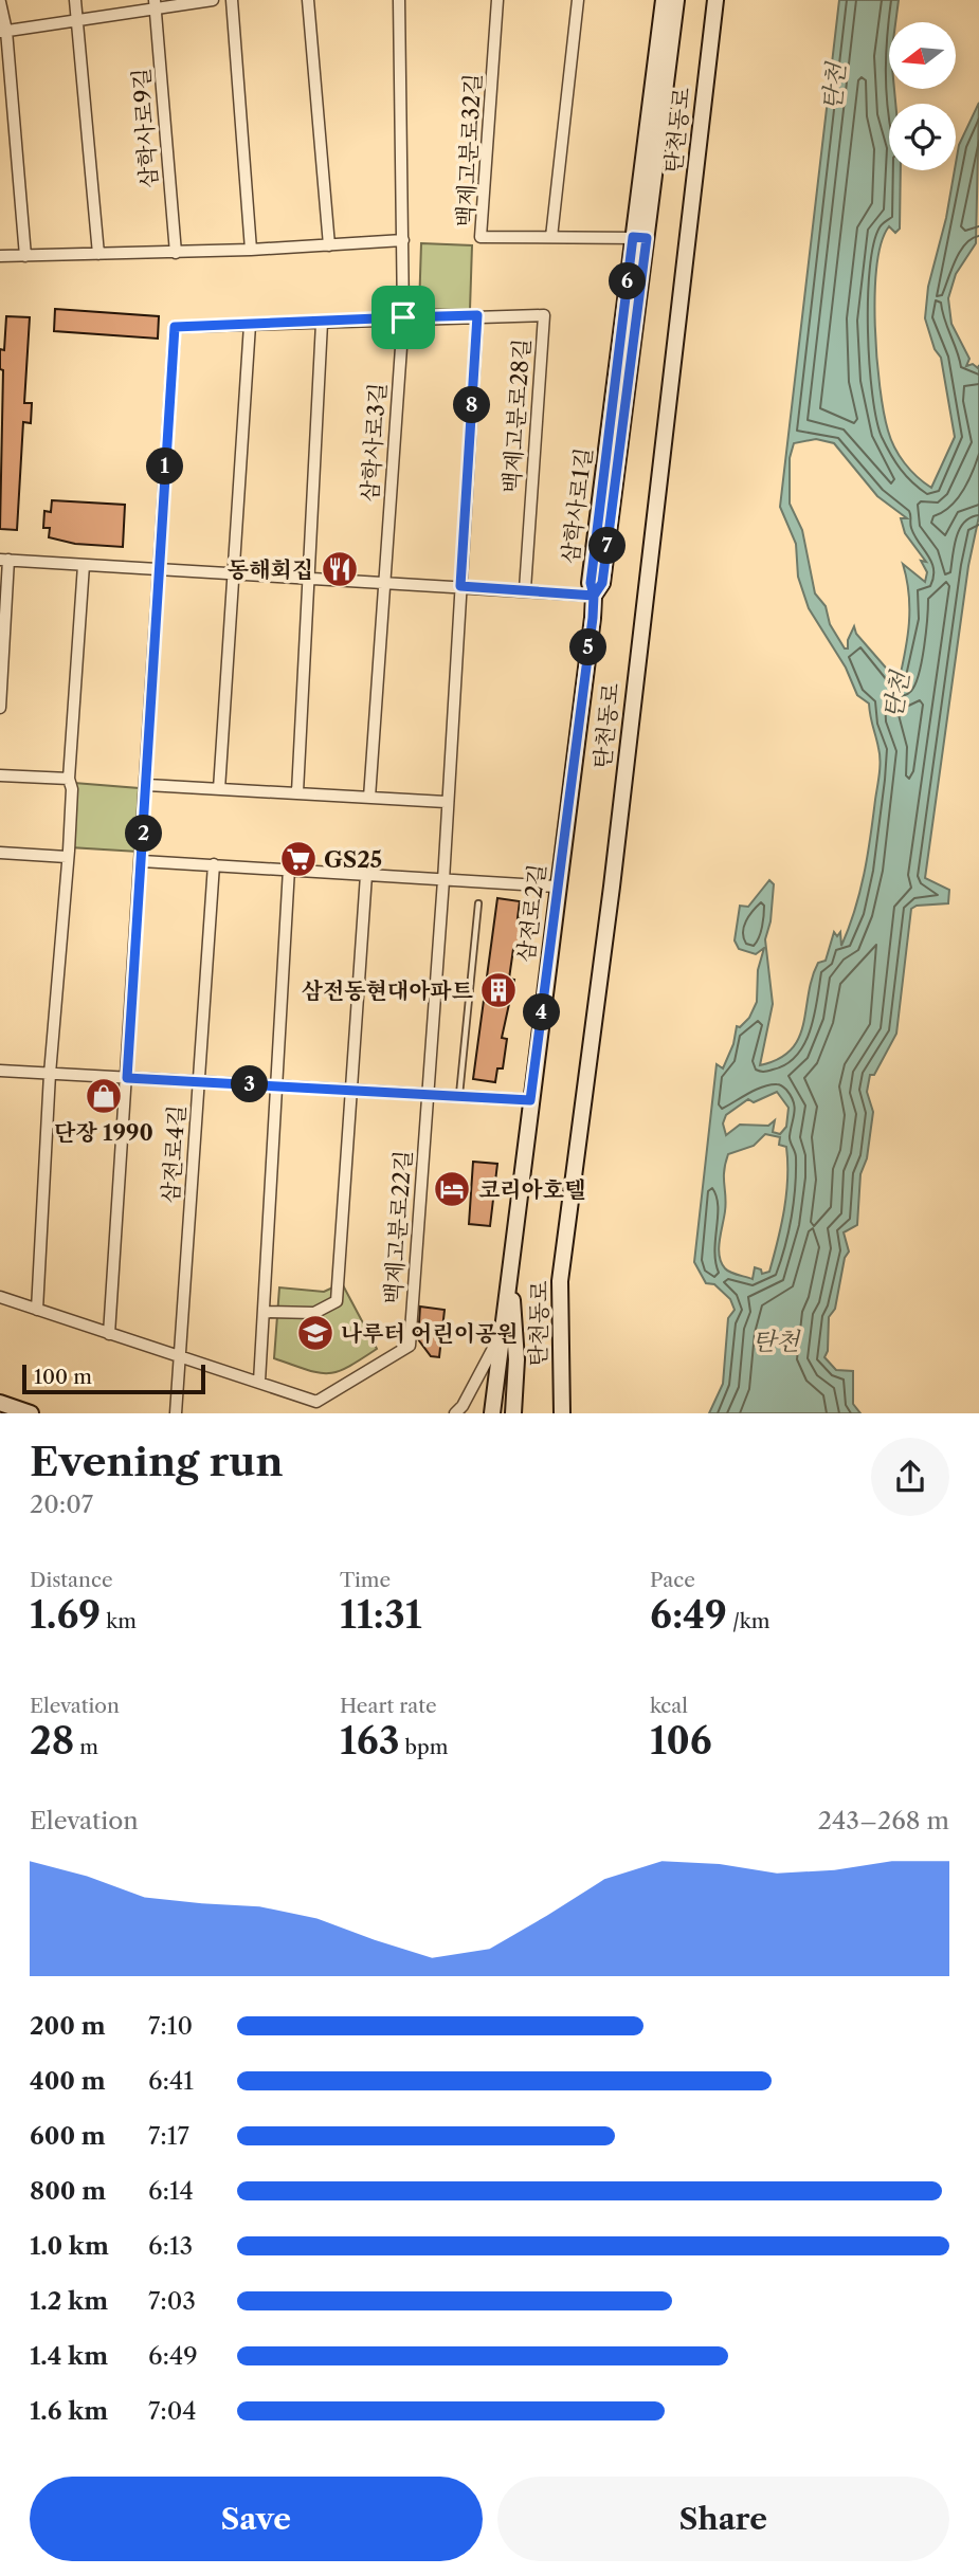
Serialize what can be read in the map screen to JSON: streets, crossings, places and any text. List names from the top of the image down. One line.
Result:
{"streets":{"street":["삼학사로9길","탄천동로","백제고분로32길","백제고분로28길","삼학사로3길","삼학사로1길","삼전로2길","삼전로4길","백제고분로22길"]},"crossings":[["백제고분로32길","삼학사로1길"],["백제고분로28길","백제고분로22길"],["삼학사로1길","삼전로2길"]],"water":["탄천"],"places":{"restaurant":["동해회집"],"supermarket":["GS25"],"building":["삼전동현대아파트"],"shop":["단장 1990"],"hotel":["코리아호텔"],"school or university":["나루터 어린이공원"]},"scale_bar":"100 m","north":"left","page":{"pins":["6","8","1","7","5","2","4","3"],"scale":"100 m","heading":["Evening run","20:07"],"stats":[["Distance","1.69 km"],["Time","11:31"],["Pace","6:49 /km"],["Elevation","28 m"],["Heart rate","163 bpm"],["kcal","106"]],"chart":["Elevation","243–268 m"],"list":[{"name":"200 m","note":"7:10"},{"name":"400 m","note":"6:41"},{"name":"600 m","note":"7:17"},{"name":"800 m","note":"6:14"},{"name":"1.0 km","note":"6:13"},{"name":"1.2 km","note":"7:03"},{"name":"1.4 km","note":"6:49"},{"name":"1.6 km","note":"7:04"}],"buttons":["Save","Share"]}}
